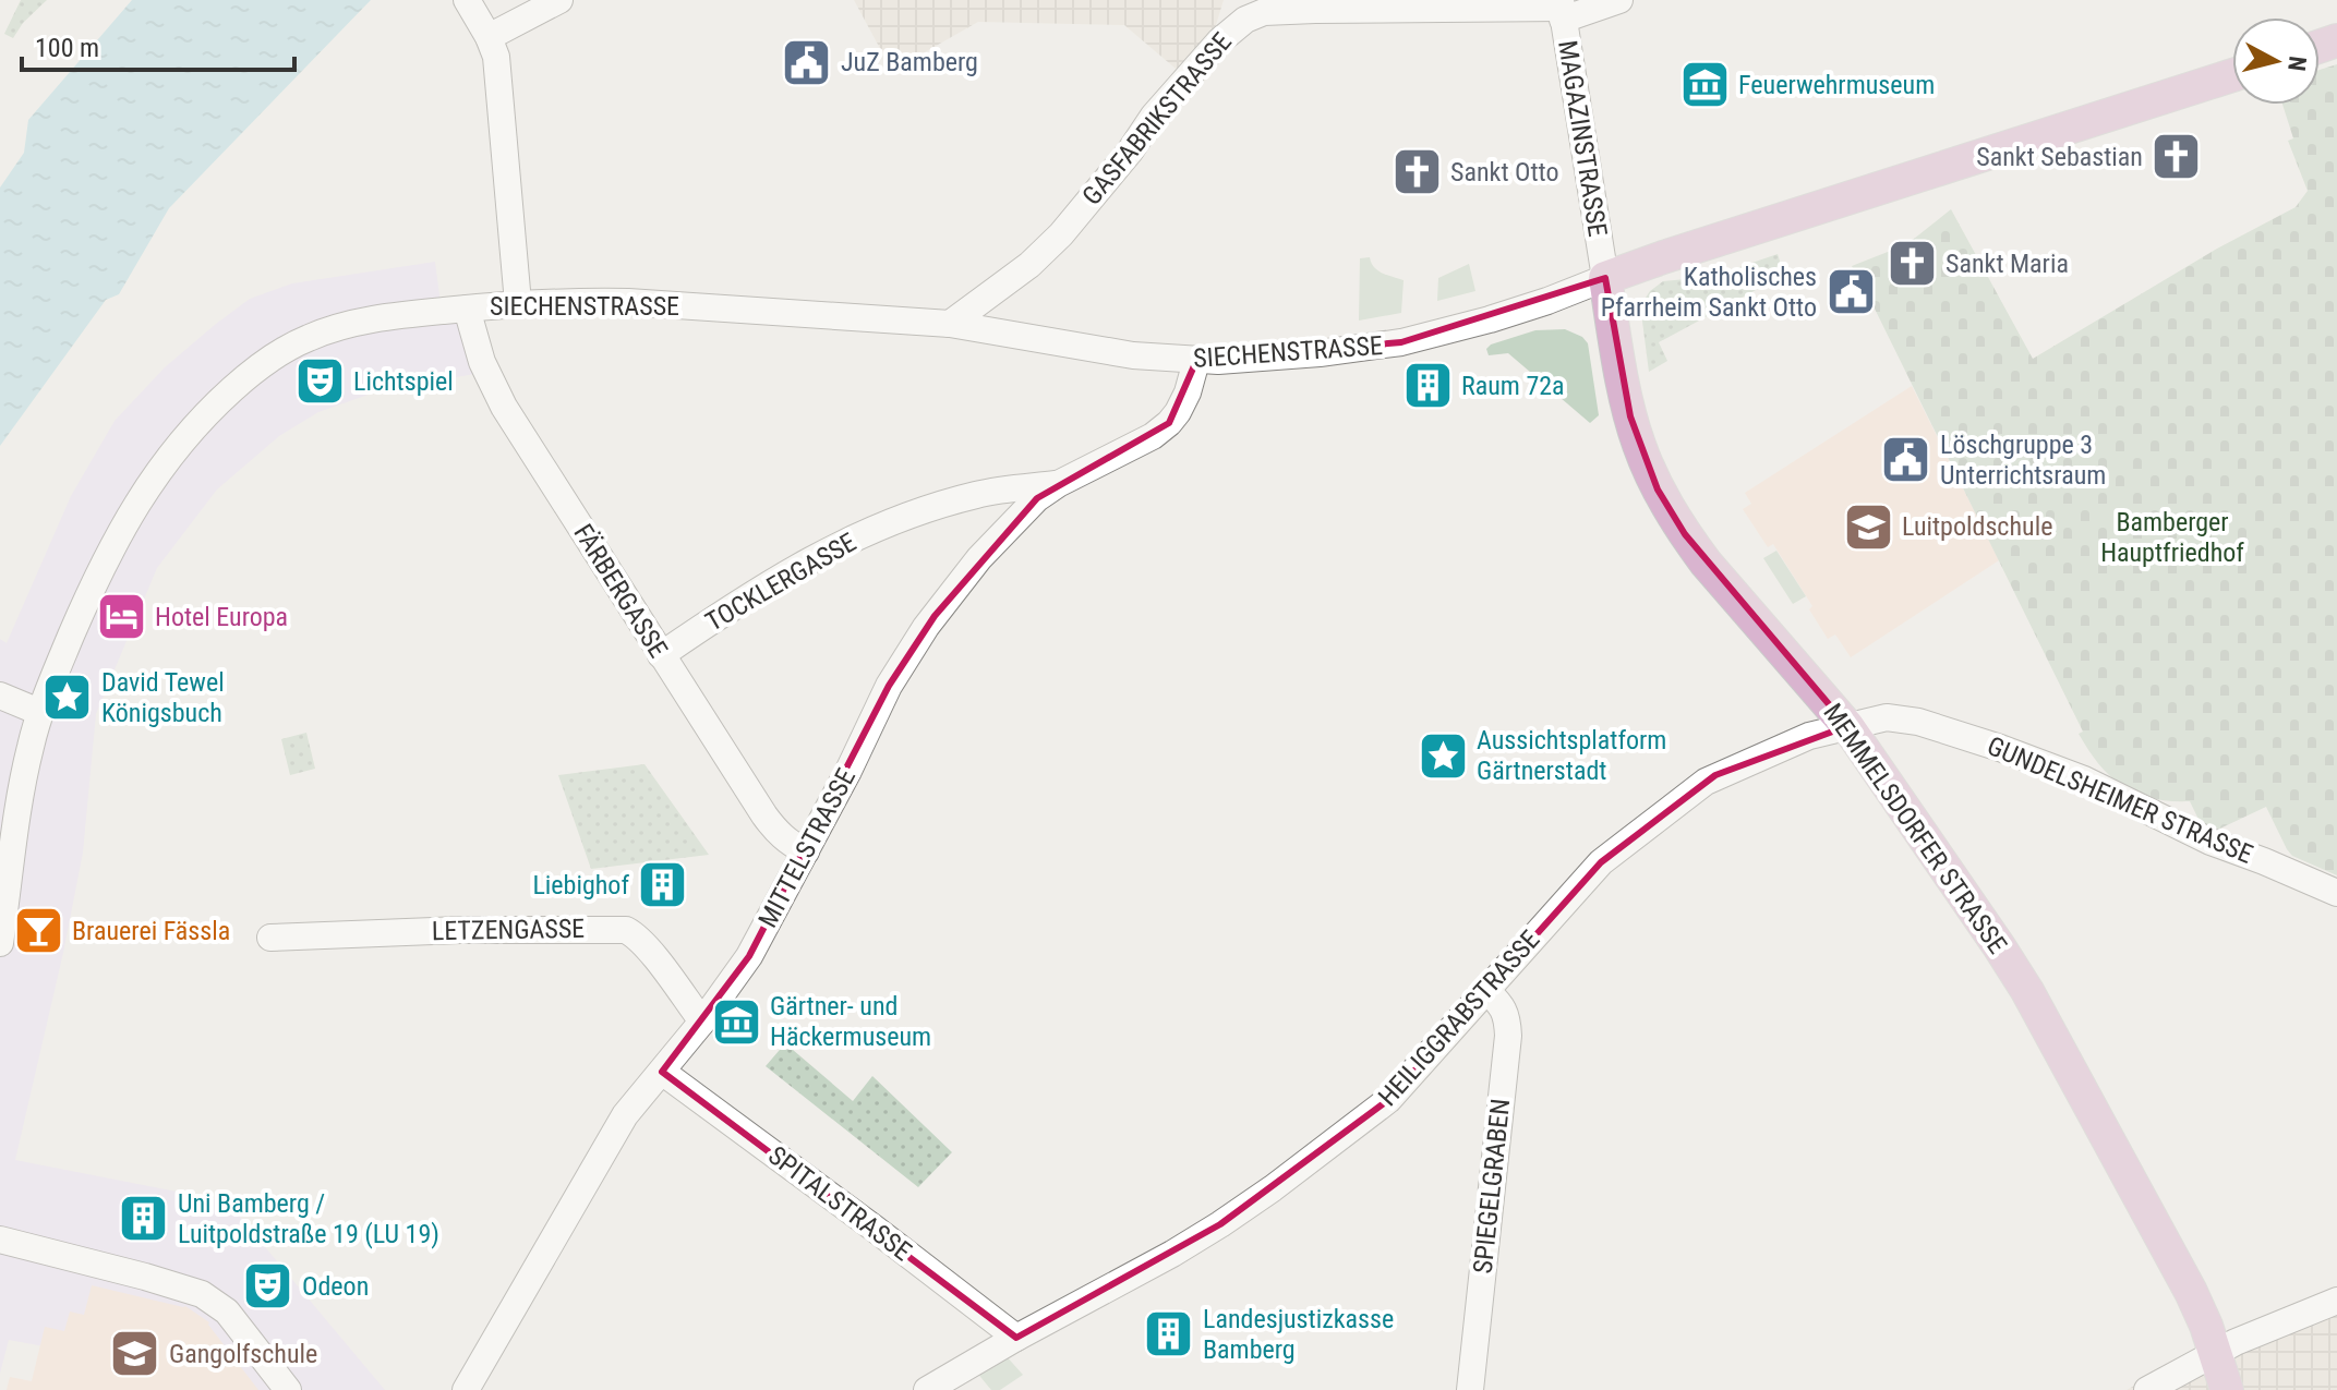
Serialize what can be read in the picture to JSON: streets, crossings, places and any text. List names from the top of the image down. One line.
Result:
{"streets":{"main road":["SIECHENSTRASSE","MEMMELSDORFER STRASSE"],"street":["GASFABRIKSTRASSE","MAGAZINSTRASSE","TOCKLERGASSE","FÄRBERGASSE","GUNDELSHEIMER STRASSE","MITTELSTRASSE","LETZENGASSE","HEILIGGRABSTRASSE","SPIEGELGRABEN","SPITALSTRASSE"]},"crossings":[["GASFABRIKSTRASSE","MAGAZINSTRASSE"],["GASFABRIKSTRASSE","SIECHENSTRASSE"],["MAGAZINSTRASSE","SIECHENSTRASSE"],["MAGAZINSTRASSE","MEMMELSDORFER STRASSE"],["SIECHENSTRASSE","FÄRBERGASSE"],["SIECHENSTRASSE","MEMMELSDORFER STRASSE"],["SIECHENSTRASSE","MITTELSTRASSE"],["TOCKLERGASSE","FÄRBERGASSE"],["TOCKLERGASSE","MITTELSTRASSE"],["FÄRBERGASSE","MITTELSTRASSE"],["GUNDELSHEIMER STRASSE","MEMMELSDORFER STRASSE"],["GUNDELSHEIMER STRASSE","HEILIGGRABSTRASSE"],["MEMMELSDORFER STRASSE","HEILIGGRABSTRASSE"],["MITTELSTRASSE","LETZENGASSE"],["MITTELSTRASSE","SPITALSTRASSE"],["HEILIGGRABSTRASSE","SPIEGELGRABEN"],["HEILIGGRABSTRASSE","SPITALSTRASSE"]],"parks":["Bamberger Hauptfriedhof"],"places":{"public building":["JuZ Bamberg","Katholisches Pfarrheim Sankt Otto","Löschgruppe 3 Unterrichtsraum"],"museum":["Feuerwehrmuseum","Gärtner- und Häckermuseum"],"church":["Sankt Sebastian","Sankt Otto","Sankt Maria"],"theatre":["Lichtspiel","Odeon"],"building":["Raum 72a","Liebighof","Uni Bamberg / Luitpoldstraße 19 (LU 19)","Landesjustizkasse Bamberg"],"school or university":["Luitpoldschule","Gangolfschule"],"hotel":["Hotel Europa"],"place":["David Tewel Königsbuch","Aussichtsplatform Gärtnerstadt"],"bar":["Brauerei Fässla"]},"scale_bar":"100 m","north":"right"}
